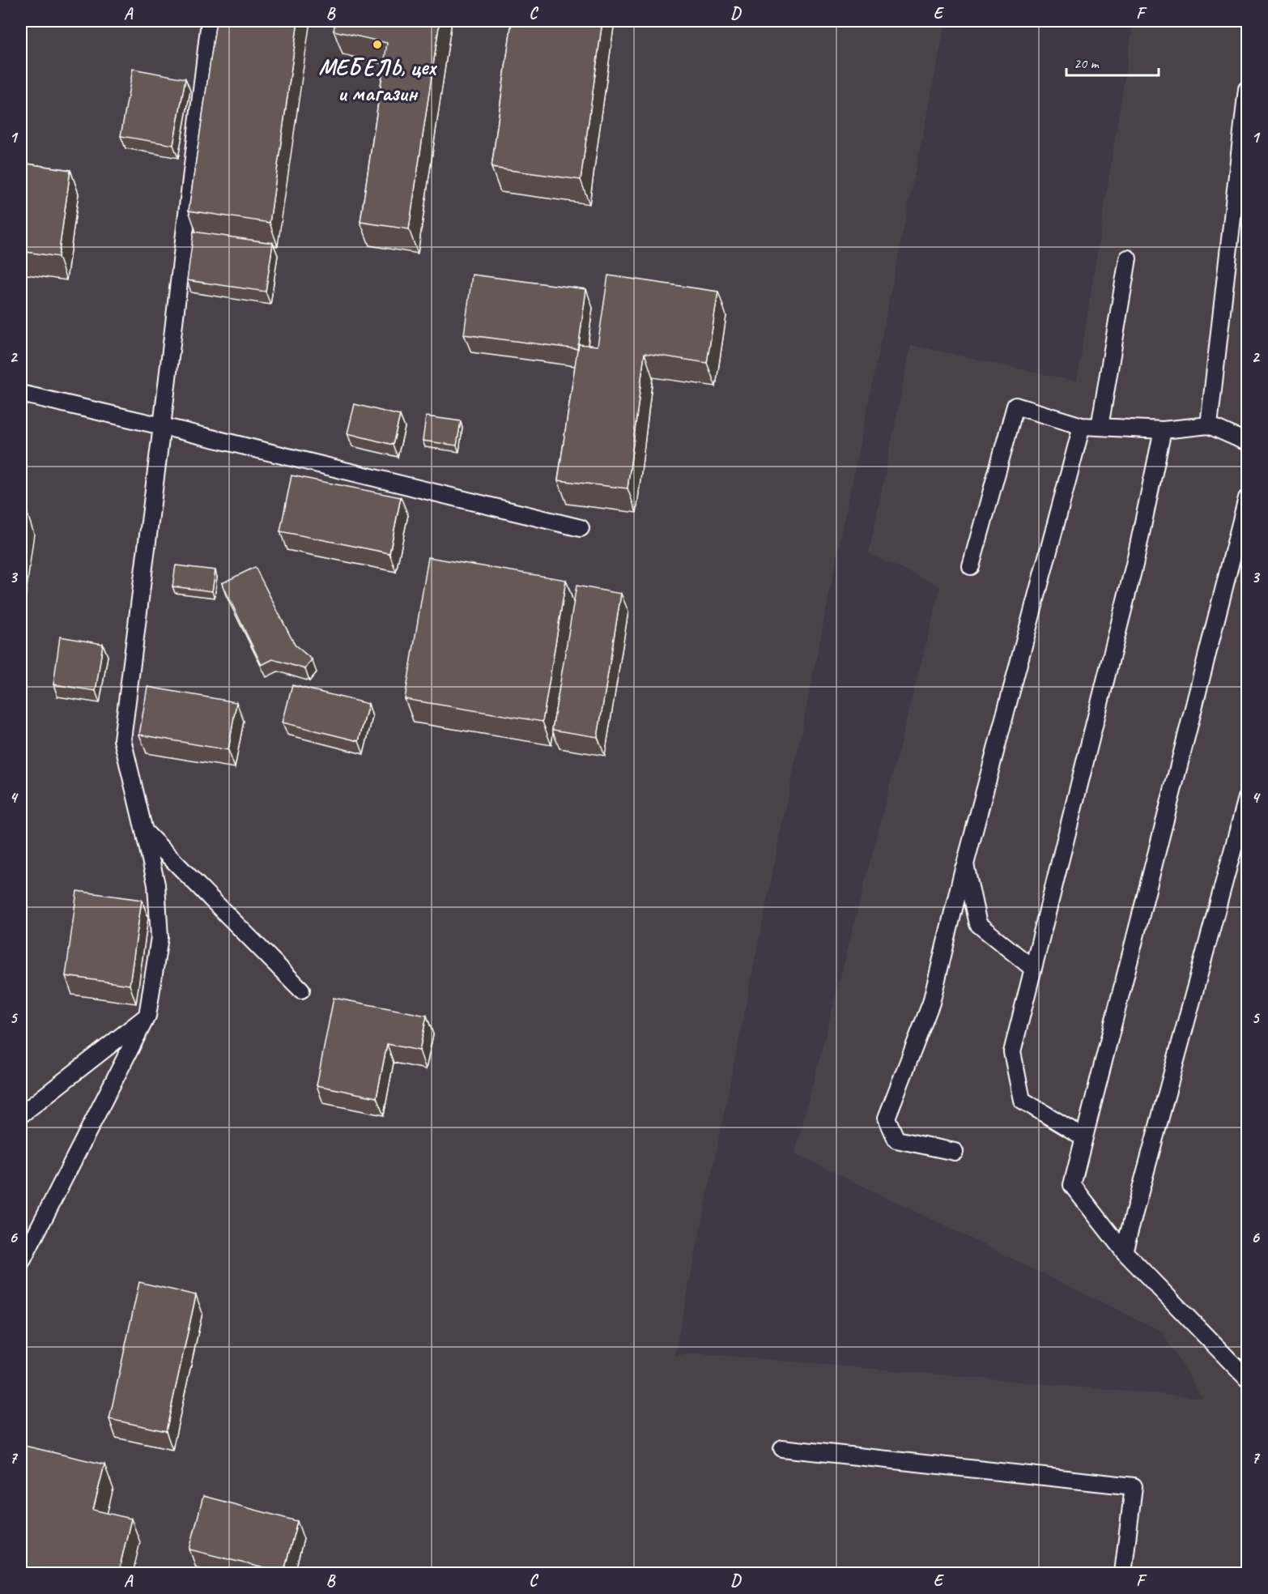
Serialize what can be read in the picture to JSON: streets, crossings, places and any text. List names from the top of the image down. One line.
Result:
{"places":["МЕБЕЛЬ, цех и магазин"],"scale_bar":"20 m","grid":{"columns":["A","B","C","D","E","F"],"rows":["1","2","3","4","5","6","7"]}}
